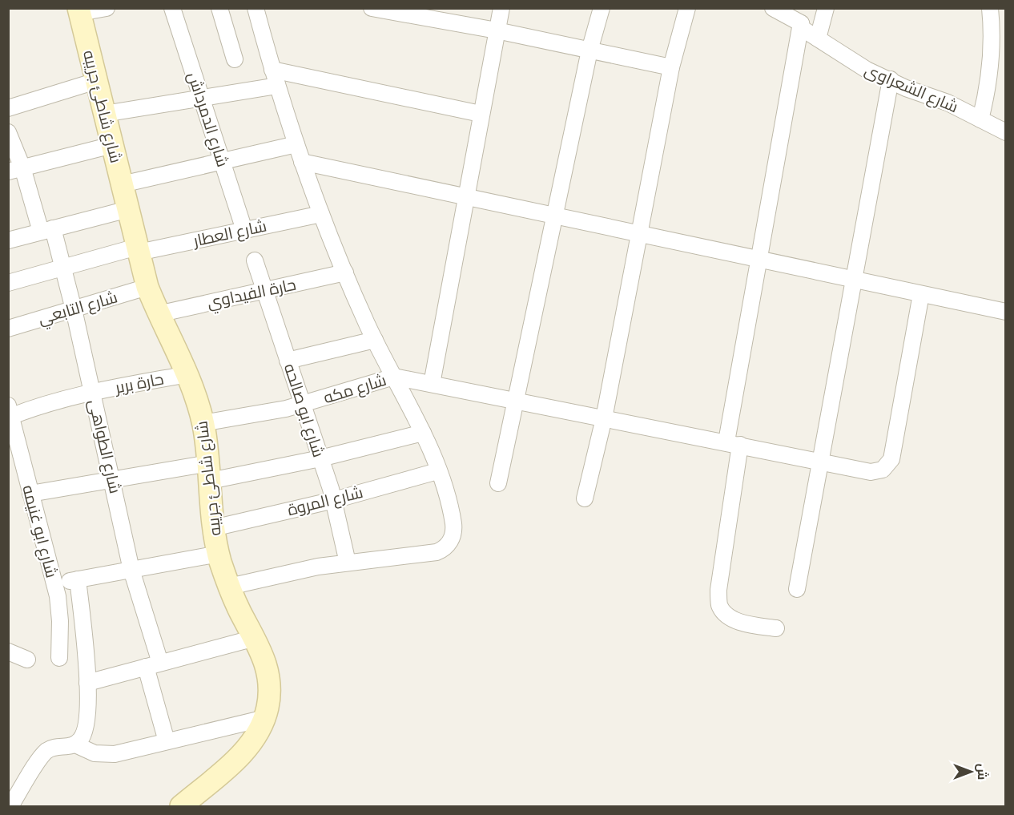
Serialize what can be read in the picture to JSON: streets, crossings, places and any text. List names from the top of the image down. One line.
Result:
{"streets":{"street":["شارع الشعراوى","شارع شاطئ جريبه","شارع الدمرداش","شارع العطار","حارة الفيداوي","شارع التابعي","حارة بربر","شارع مكه","شارع ابو صالحه","شارع الطواهى","شارع المروة","شارع ابو غنيمه"]},"crossings":[["شارع شاطئ جريبه","شارع العطار"],["شارع شاطئ جريبه","حارة الفيداوي"],["شارع شاطئ جريبه","شارع التابعي"],["شارع شاطئ جريبه","حارة بربر"],["شارع شاطئ جريبه","شارع مكه"],["شارع شاطئ جريبه","شارع المروة"],["شارع الدمرداش","شارع العطار"],["شارع العطار","شارع الطواهى"],["حارة الفيداوي","شارع ابو صالحه"],["شارع التابعي","شارع الطواهى"],["حارة بربر","شارع الطواهى"],["حارة بربر","شارع ابو غنيمه"],["شارع مكه","شارع ابو صالحه"],["شارع ابو صالحه","شارع المروة"]],"north":"right"}
